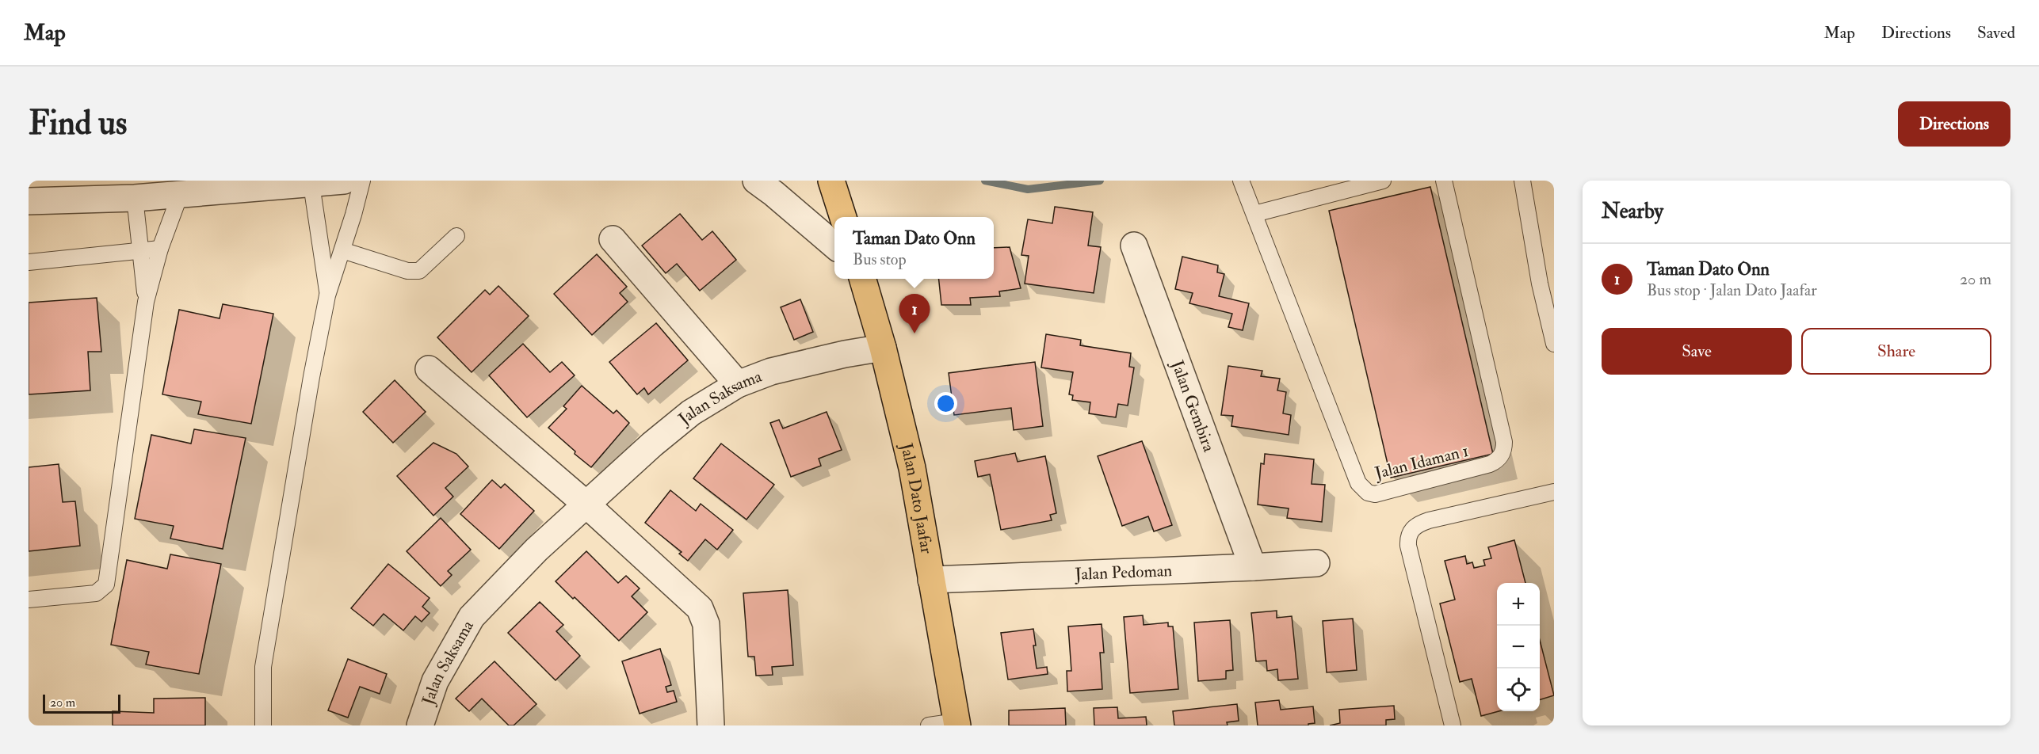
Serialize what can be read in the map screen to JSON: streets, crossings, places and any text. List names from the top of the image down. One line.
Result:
{"streets":{"main road":["Jalan Dato Jaafar"],"street":["Jalan Saksama","Jalan Gembira","Jalan Pedoman"],"lane":["Jalan Idaman 1"]},"crossings":[["Jalan Saksama","Jalan Dato Jaafar"],["Jalan Gembira","Jalan Pedoman"],["Jalan Dato Jaafar","Jalan Pedoman"]],"scale_bar":"20 m","page":{"header":"Map","nav":["Map","Directions","Saved"],"buttons":["Directions",["Save","Share"]],"title":"Find us","heading":"Nearby","popup":["Taman Dato Onn","Bus stop"],"list":[{"mark":"1","name":"Taman Dato Onn","note":"Bus stop · Jalan Dato Jaafar","value":"20 m"}],"pins":"1","map_buttons":["+","−"],"scale":"20 m"}}
